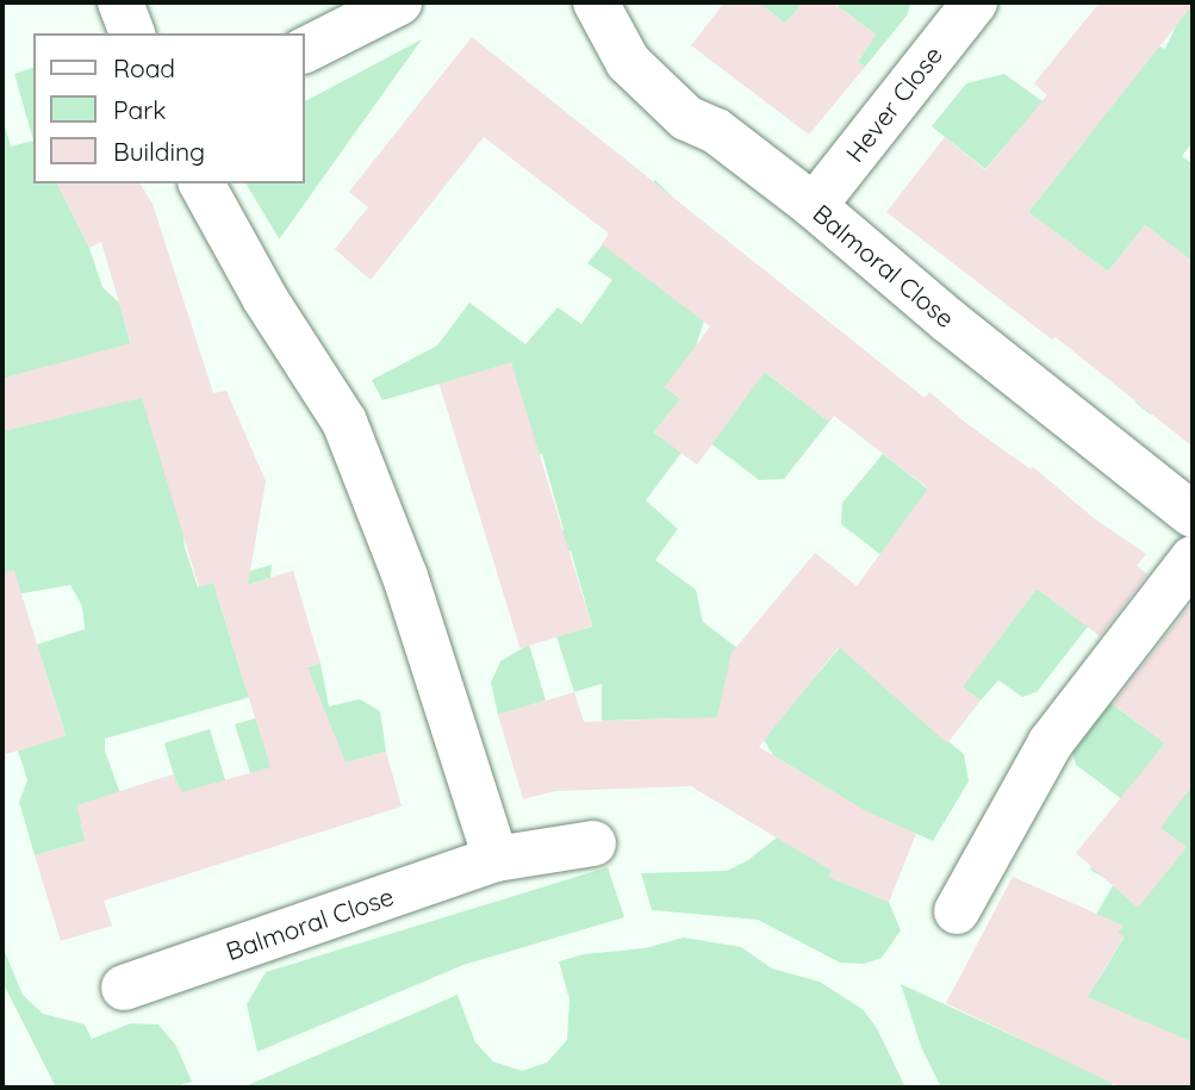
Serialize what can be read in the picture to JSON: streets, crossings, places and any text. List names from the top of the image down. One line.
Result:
{"streets":{"street":["Hever Close","Balmoral Close"]},"crossings":[["Hever Close","Balmoral Close"]],"legend":["Road","Park","Building"]}
